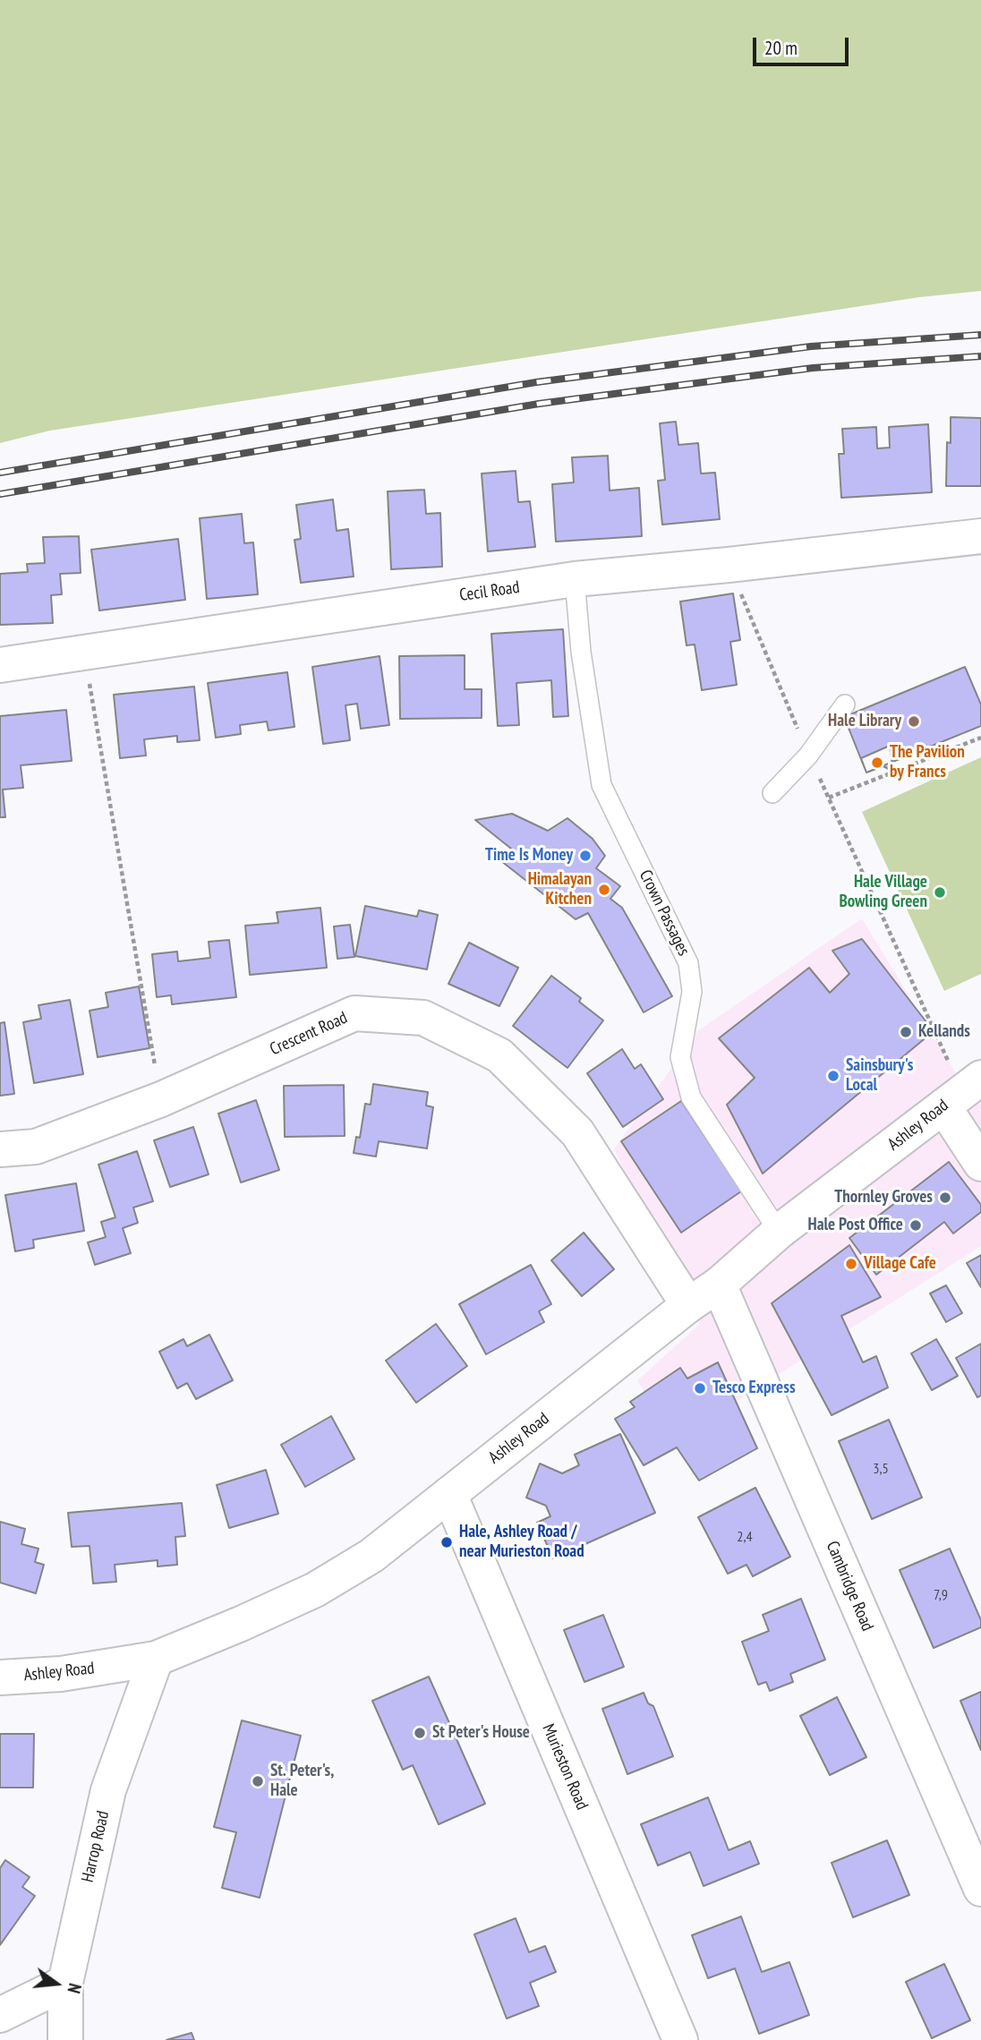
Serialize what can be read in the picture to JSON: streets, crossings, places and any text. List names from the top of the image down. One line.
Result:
{"streets":{"street":["Cecil Road","Crescent Road","Ashley Road","Cambridge Road","Murieston Road","Harrop Road"],"lane":["Crown Passages"]},"crossings":[["Cecil Road","Crown Passages"],["Crown Passages","Ashley Road"],["Crescent Road","Ashley Road"],["Ashley Road","Cambridge Road"],["Ashley Road","Murieston Road"],["Ashley Road","Harrop Road"]],"places":["Hale Library","The Pavilion by Francs","Time Is Money","Himalayan Kitchen","Hale Village Bowling Green","Kellands","Sainsbury's Local","Thornley Groves","Hale Post Office","Village Cafe","Tesco Express","Hale, Ashley Road / near Murieston Road","St Peter's House","St. Peter's, Hale"],"house_numbers":["3,5","2,4","7,9"],"scale_bar":"20 m","north":"right"}
